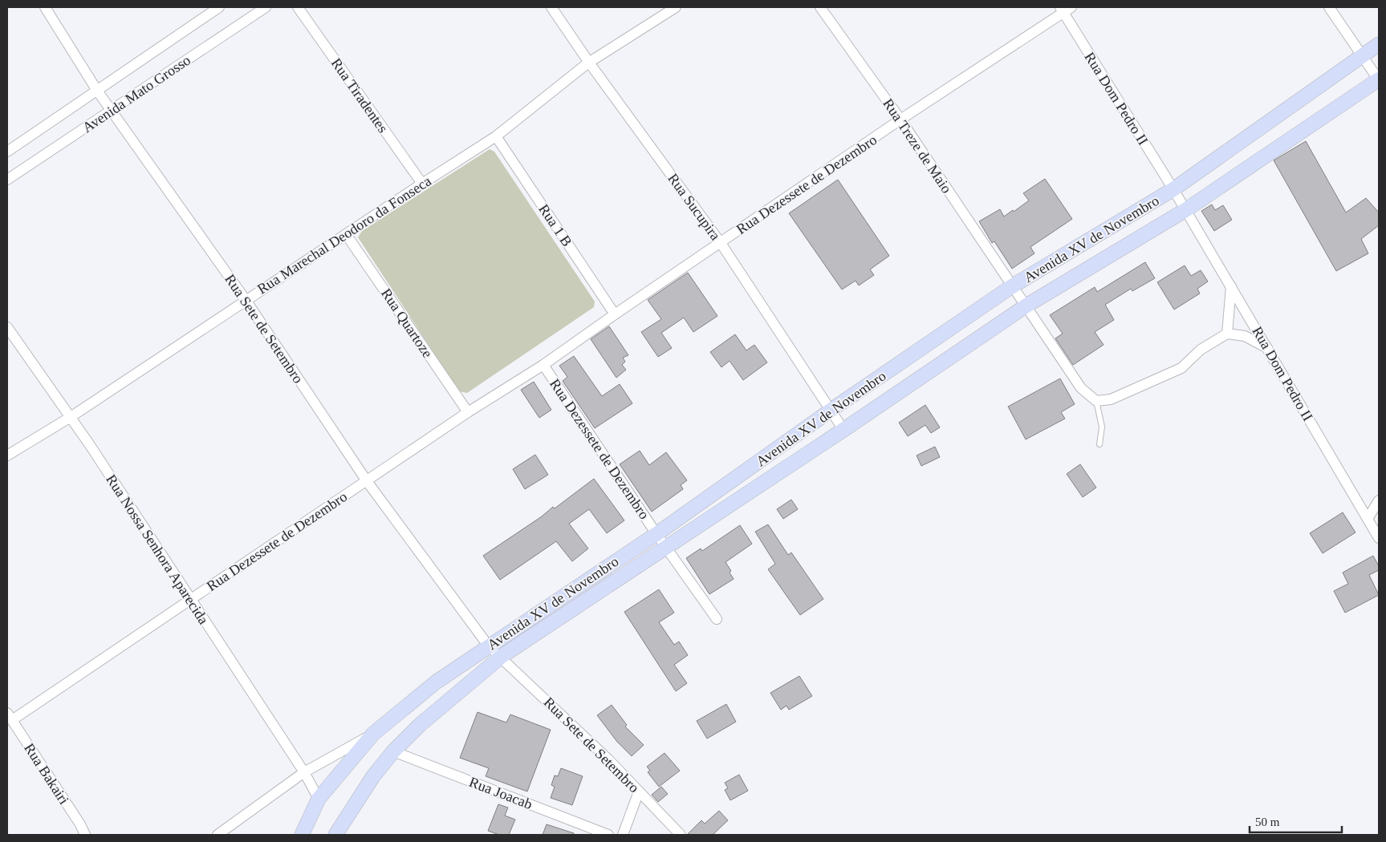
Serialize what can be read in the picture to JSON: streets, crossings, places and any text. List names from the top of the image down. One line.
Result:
{"streets":{"main road":["Avenida XV de Novembro"],"street":["Avenida Mato Grosso","Rua Tiradentes","Rua Dom Pedro II","Rua Treze de Maio","Rua Dezessete de Dezembro","Rua Sucupira","Rua 1 B","Rua Marechal Deodoro da Fonseca","Rua Quartoze","Rua Sete de Setembro","Rua Nossa Senhora Aparecida","Rua Bakairi","Rua Joacab"]},"crossings":[["Avenida Mato Grosso","Rua Sete de Setembro"],["Rua Tiradentes","Rua Marechal Deodoro da Fonseca"],["Rua Dom Pedro II","Rua Dezessete de Dezembro"],["Rua Dom Pedro II","Avenida XV de Novembro"],["Rua Treze de Maio","Rua Dezessete de Dezembro"],["Rua Treze de Maio","Avenida XV de Novembro"],["Rua Dezessete de Dezembro","Rua Sucupira"],["Rua Dezessete de Dezembro","Rua 1 B"],["Rua Dezessete de Dezembro","Avenida XV de Novembro"],["Rua Dezessete de Dezembro","Rua Quartoze"],["Rua Dezessete de Dezembro","Rua Sete de Setembro"],["Rua Dezessete de Dezembro","Rua Nossa Senhora Aparecida"],["Rua Dezessete de Dezembro","Rua Bakairi"],["Rua Sucupira","Rua Marechal Deodoro da Fonseca"],["Rua Sucupira","Avenida XV de Novembro"],["Rua 1 B","Rua Marechal Deodoro da Fonseca"],["Rua Marechal Deodoro da Fonseca","Rua Quartoze"],["Rua Marechal Deodoro da Fonseca","Rua Sete de Setembro"],["Rua Marechal Deodoro da Fonseca","Rua Nossa Senhora Aparecida"],["Avenida XV de Novembro","Rua Sete de Setembro"],["Avenida XV de Novembro","Rua Nossa Senhora Aparecida"],["Avenida XV de Novembro","Rua Joacab"]],"scale_bar":"50 m"}
